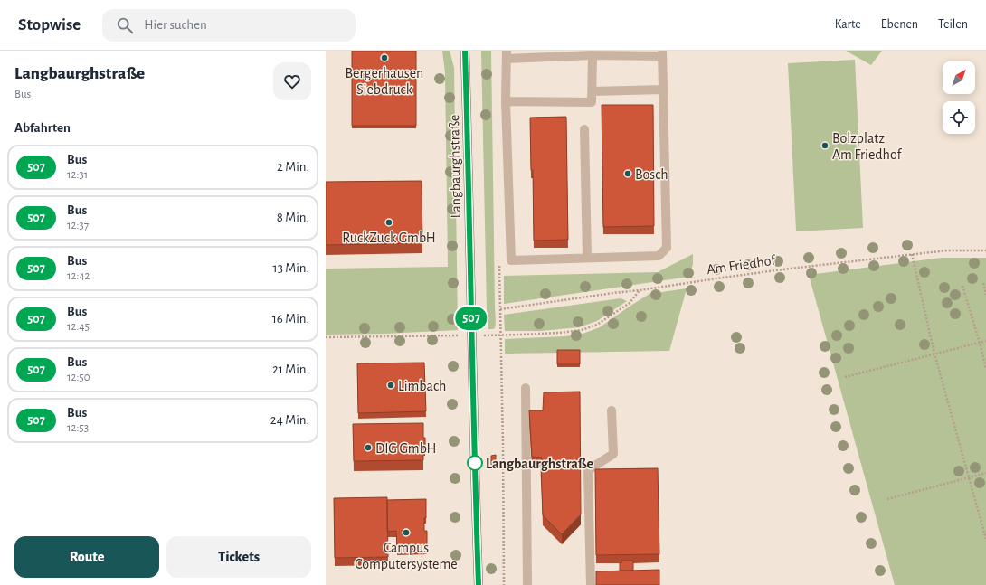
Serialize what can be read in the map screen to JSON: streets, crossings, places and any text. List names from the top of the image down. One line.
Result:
{"streets":{"main road":["Langbaurghstraße"],"path":["Am Friedhof"]},"places":["Bergerhausen Siebdruck","Bolzplatz Am Friedhof","Bosch","RuckZuck GmbH","Limbach","DIG GmbH","Langbaurghstraße","Campus Computersysteme"],"lines":["bus line 507"],"north":"top right","page":{"header":"Stopwise","search":"Hier suchen","nav":["Karte","Ebenen","Teilen"],"heading":[["Langbaurghstraße","Bus"],"Abfahrten"],"on_map":"507","list":[{"mark":"507","name":"Bus","note":"12:31","value":"2 Min."},{"mark":"507","name":"Bus","note":"12:37","value":"8 Min."},{"mark":"507","name":"Bus","note":"12:42","value":"13 Min."},{"mark":"507","name":"Bus","note":"12:45","value":"16 Min."},{"mark":"507","name":"Bus","note":"12:50","value":"21 Min."},{"mark":"507","name":"Bus","note":"12:53","value":"24 Min."}],"buttons":["Route","Tickets"]}}
